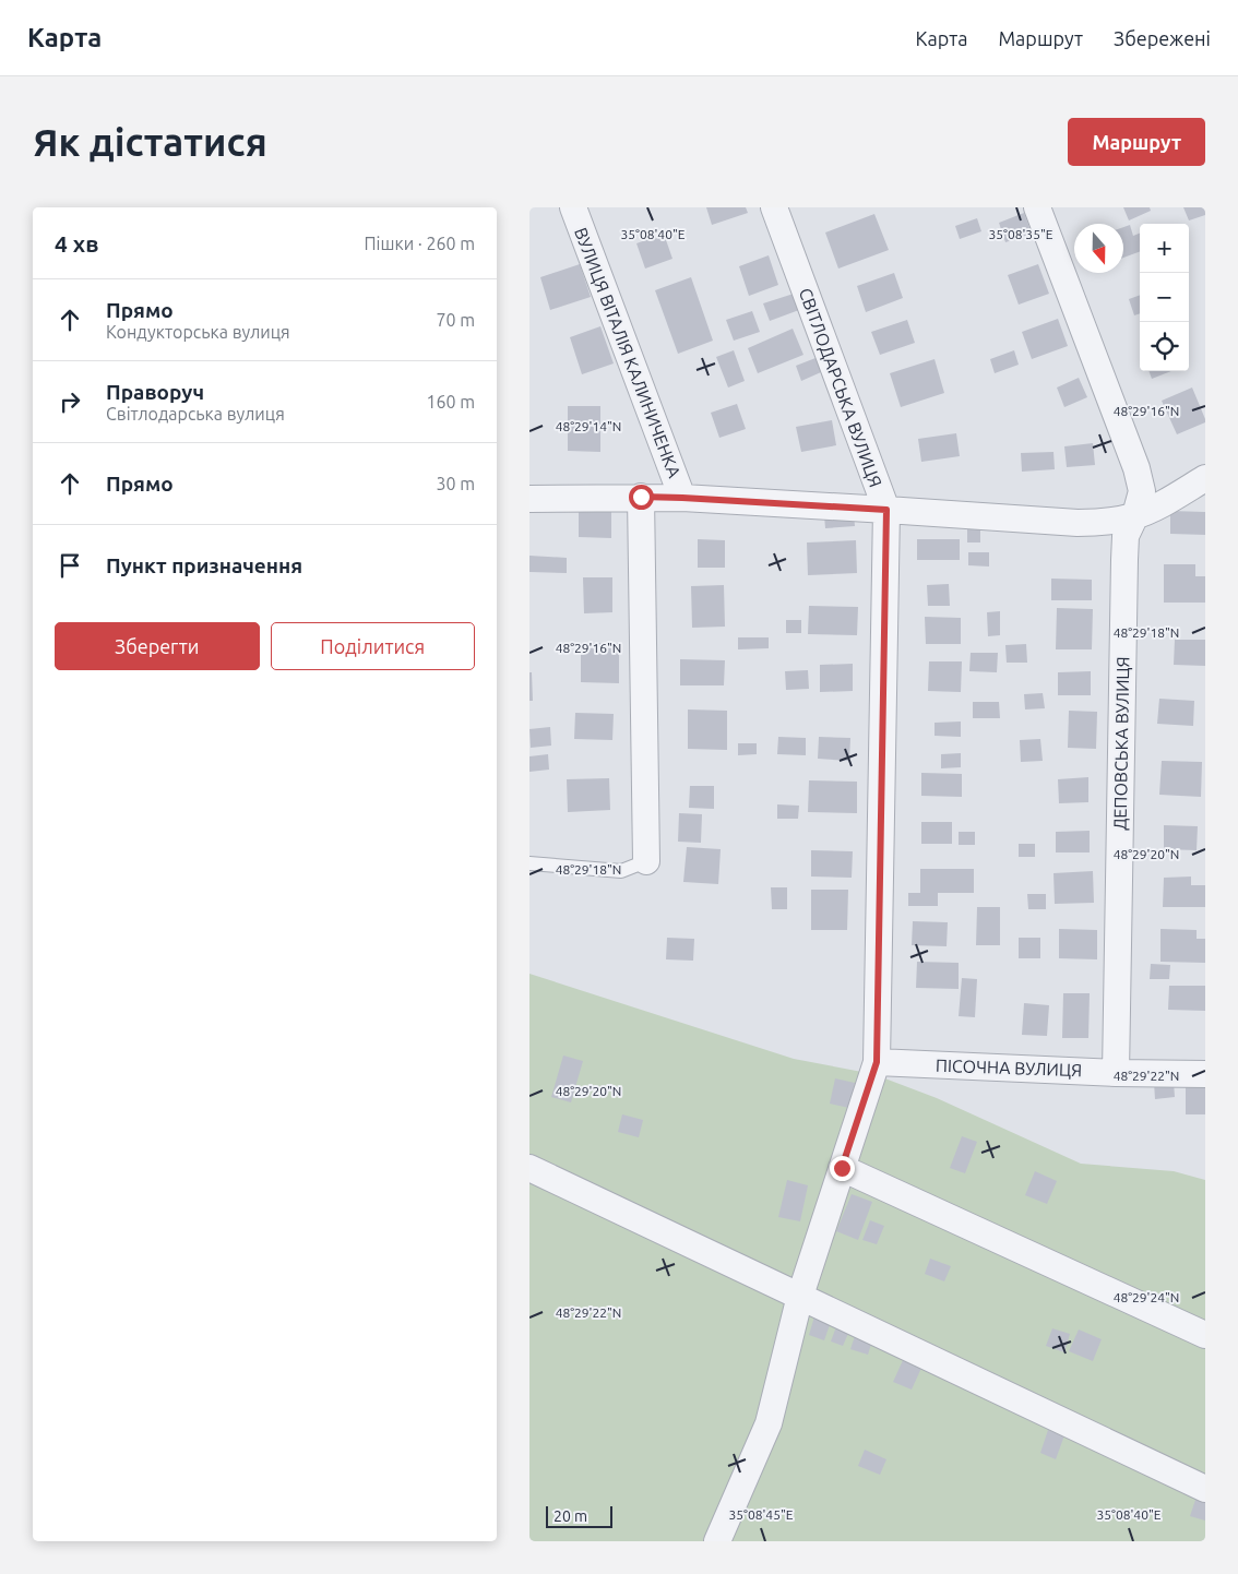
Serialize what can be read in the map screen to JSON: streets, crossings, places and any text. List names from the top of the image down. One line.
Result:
{"streets":{"street":["ВУЛИЦЯ ВІТАЛІЯ КАЛИНИЧЕНКА","СВІТЛОДАРСЬКА ВУЛИЦЯ","ДЕПОВСЬКА ВУЛИЦЯ","ПІСОЧНА ВУЛИЦЯ"]},"crossings":[["СВІТЛОДАРСЬКА ВУЛИЦЯ","ПІСОЧНА ВУЛИЦЯ"],["ДЕПОВСЬКА ВУЛИЦЯ","ПІСОЧНА ВУЛИЦЯ"]],"scale_bar":"20 m","north":"bottom","page":{"header":"Карта","nav":["Карта","Маршрут","Збережені"],"buttons":["Маршрут",["Зберегти","Поділитися"]],"title":"Як дістатися","heading":["4 хв","Пішки · 260 m"],"map_buttons":["+","−"],"list":[["Прямо","Кондукторська вулиця","70 m"],["Праворуч","Світлодарська вулиця","160 m"],["Прямо","30 m"],"Пункт призначення"],"scale":"20 m"},"coordinates":["35°08'35\"E","35°08'40\"E","48°29'16\"N","48°29'14\"N","48°29'18\"N","48°29'20\"N","48°29'22\"N","48°29'24\"N","35°08'45\"E"]}
